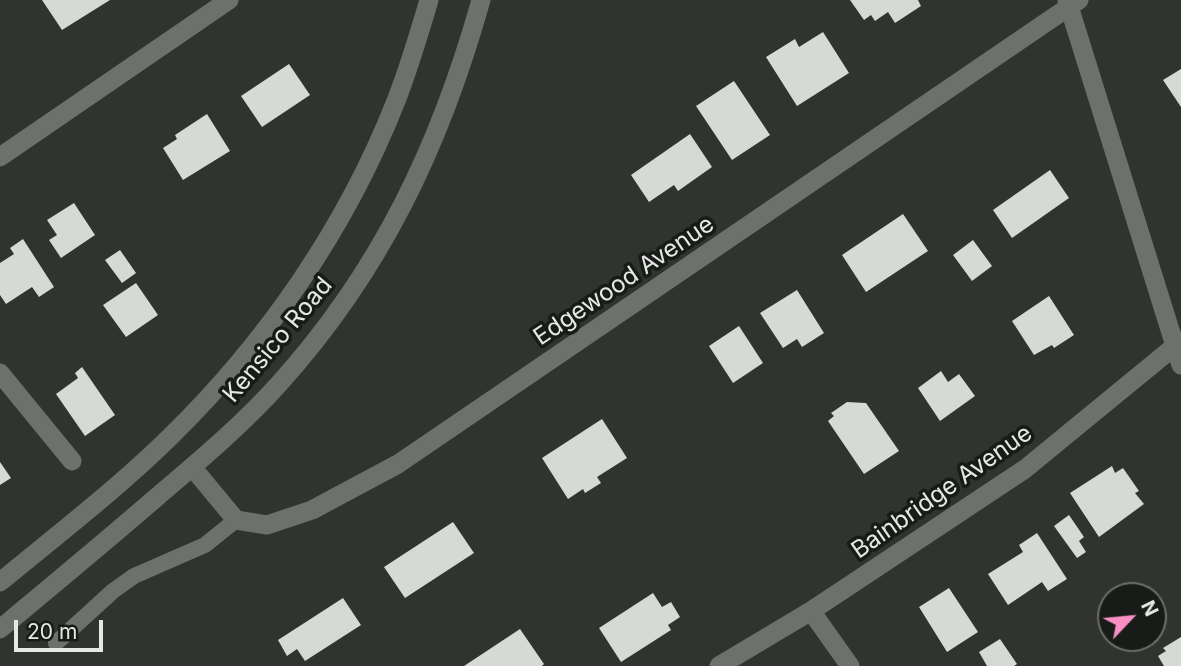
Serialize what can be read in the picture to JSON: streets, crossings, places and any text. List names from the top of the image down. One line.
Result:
{"streets":{"street":["Edgewood Avenue","Kensico Road","Bainbridge Avenue"]},"scale_bar":"20 m","north":"top right"}
